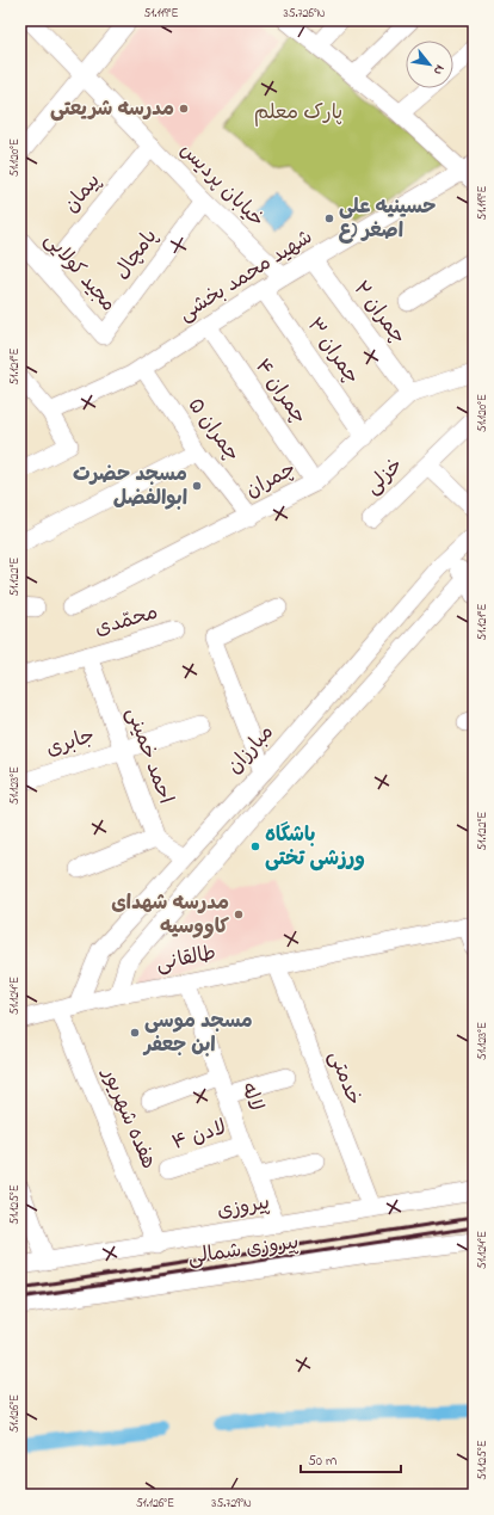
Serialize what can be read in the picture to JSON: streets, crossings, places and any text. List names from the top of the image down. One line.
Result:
{"streets":{"street":["خیابان پردیس","پیمان","پامچال","مجید کولایی","شهید محمد بخشی","چمران ۲","چمران ۳","چمران ۴","چمران ۵","خزلی","چمران","محمّدی","جابری","مبارزان","احمد خمینی","طالقانی","خدمتی","لاله","هفده شهریور","لادن ۴","پیروزی","پیروزی شمالی"]},"crossings":[["خیابان پردیس","پیمان"],["خیابان پردیس","پامچال"],["خیابان پردیس","شهید محمد بخشی"],["پیمان","مجید کولایی"],["پامچال","مجید کولایی"],["شهید محمد بخشی","چمران ۲"],["شهید محمد بخشی","چمران ۳"],["شهید محمد بخشی","چمران ۴"],["شهید محمد بخشی","چمران ۵"],["چمران ۲","چمران"],["چمران ۳","چمران"],["چمران ۴","چمران"],["چمران ۵","چمران"],["محمّدی","احمد خمینی"],["جابری","احمد خمینی"],["مبارزان","طالقانی"],["طالقانی","خدمتی"],["طالقانی","لاله"],["طالقانی","هفده شهریور"],["خدمتی","پیروزی"],["لاله","لادن ۴"],["لاله","پیروزی"],["هفده شهریور","پیروزی"]],"parks":["پارک معلم"],"places":["مدرسه شریعتی","حسینیه علی اصغر (ع","مسجد حضرت ابوالفضل","باشگاه ورزشی تختی","مدرسه شهدای کاووسیه","مسجد موسی ابن جعفر"],"scale_bar":"50 m","north":"bottom right","coordinates":["51.119°E","35.726°N","51.120°E","51.121°E","51.122°E","51.123°E","51.124°E","51.125°E","51.126°E","35.729°N"]}
